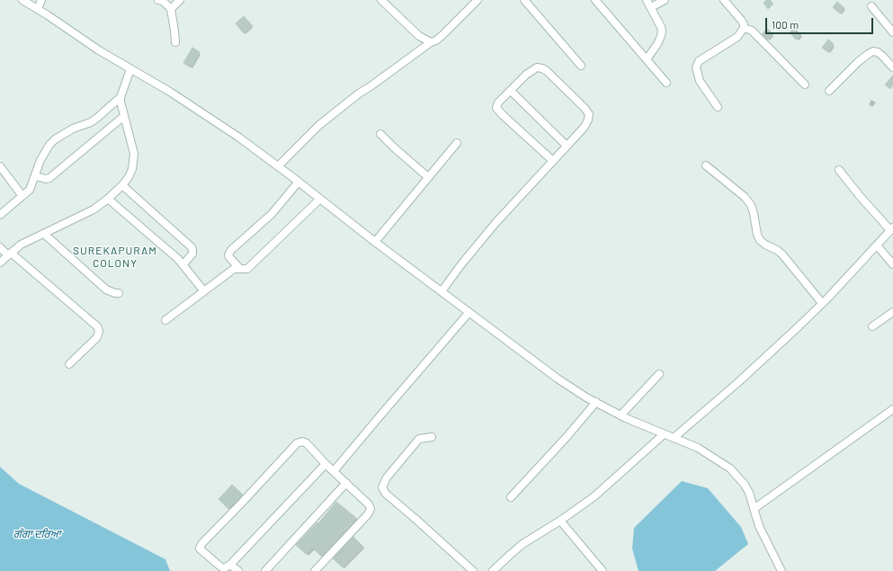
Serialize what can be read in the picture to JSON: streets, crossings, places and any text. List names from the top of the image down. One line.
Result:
{"districts":["SUREKAPURAM COLONY"],"water":["ਗੰਗਾ ਦਰਿਆ"],"scale_bar":"100 m"}
